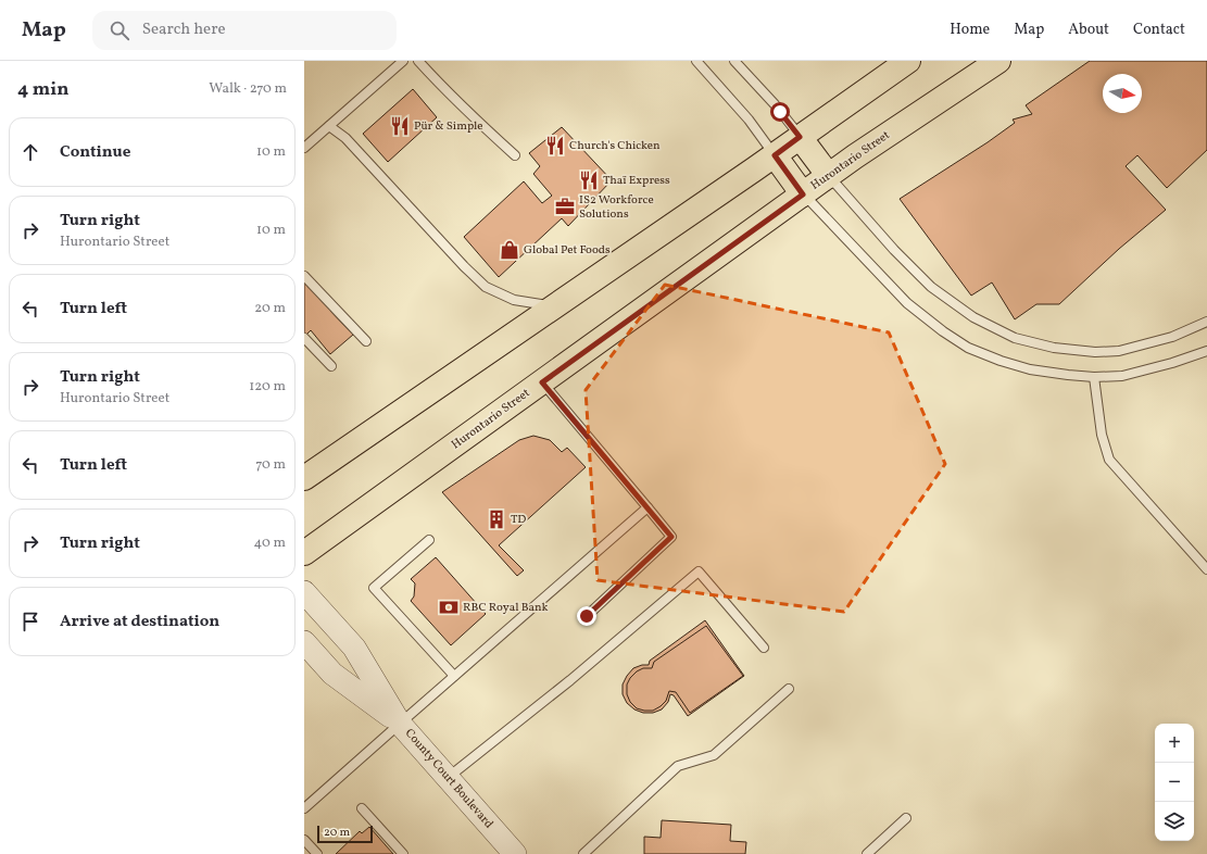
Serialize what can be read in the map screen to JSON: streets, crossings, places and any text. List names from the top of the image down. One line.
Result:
{"streets":{"main road":["Hurontario Street"],"street":["County Court Boulevard"]},"places":{"restaurant":["Pür & Simple","Church's Chicken","Thaï Express"],"office":["IS2 Workforce Solutions"],"shop":["Global Pet Foods"],"building":["TD"],"bank":["RBC Royal Bank"]},"scale_bar":"20 m","north":"right","page":{"header":"Map","search":"Search here","nav":["Home","Map","About","Contact"],"heading":["4 min","Walk · 270 m"],"list":[["Continue","10 m"],["Turn right","Hurontario Street","10 m"],["Turn left","20 m"],["Turn right","Hurontario Street","120 m"],["Turn left","70 m"],["Turn right","40 m"],"Arrive at destination"],"map_buttons":["+","−"],"scale":"20 m"}}
